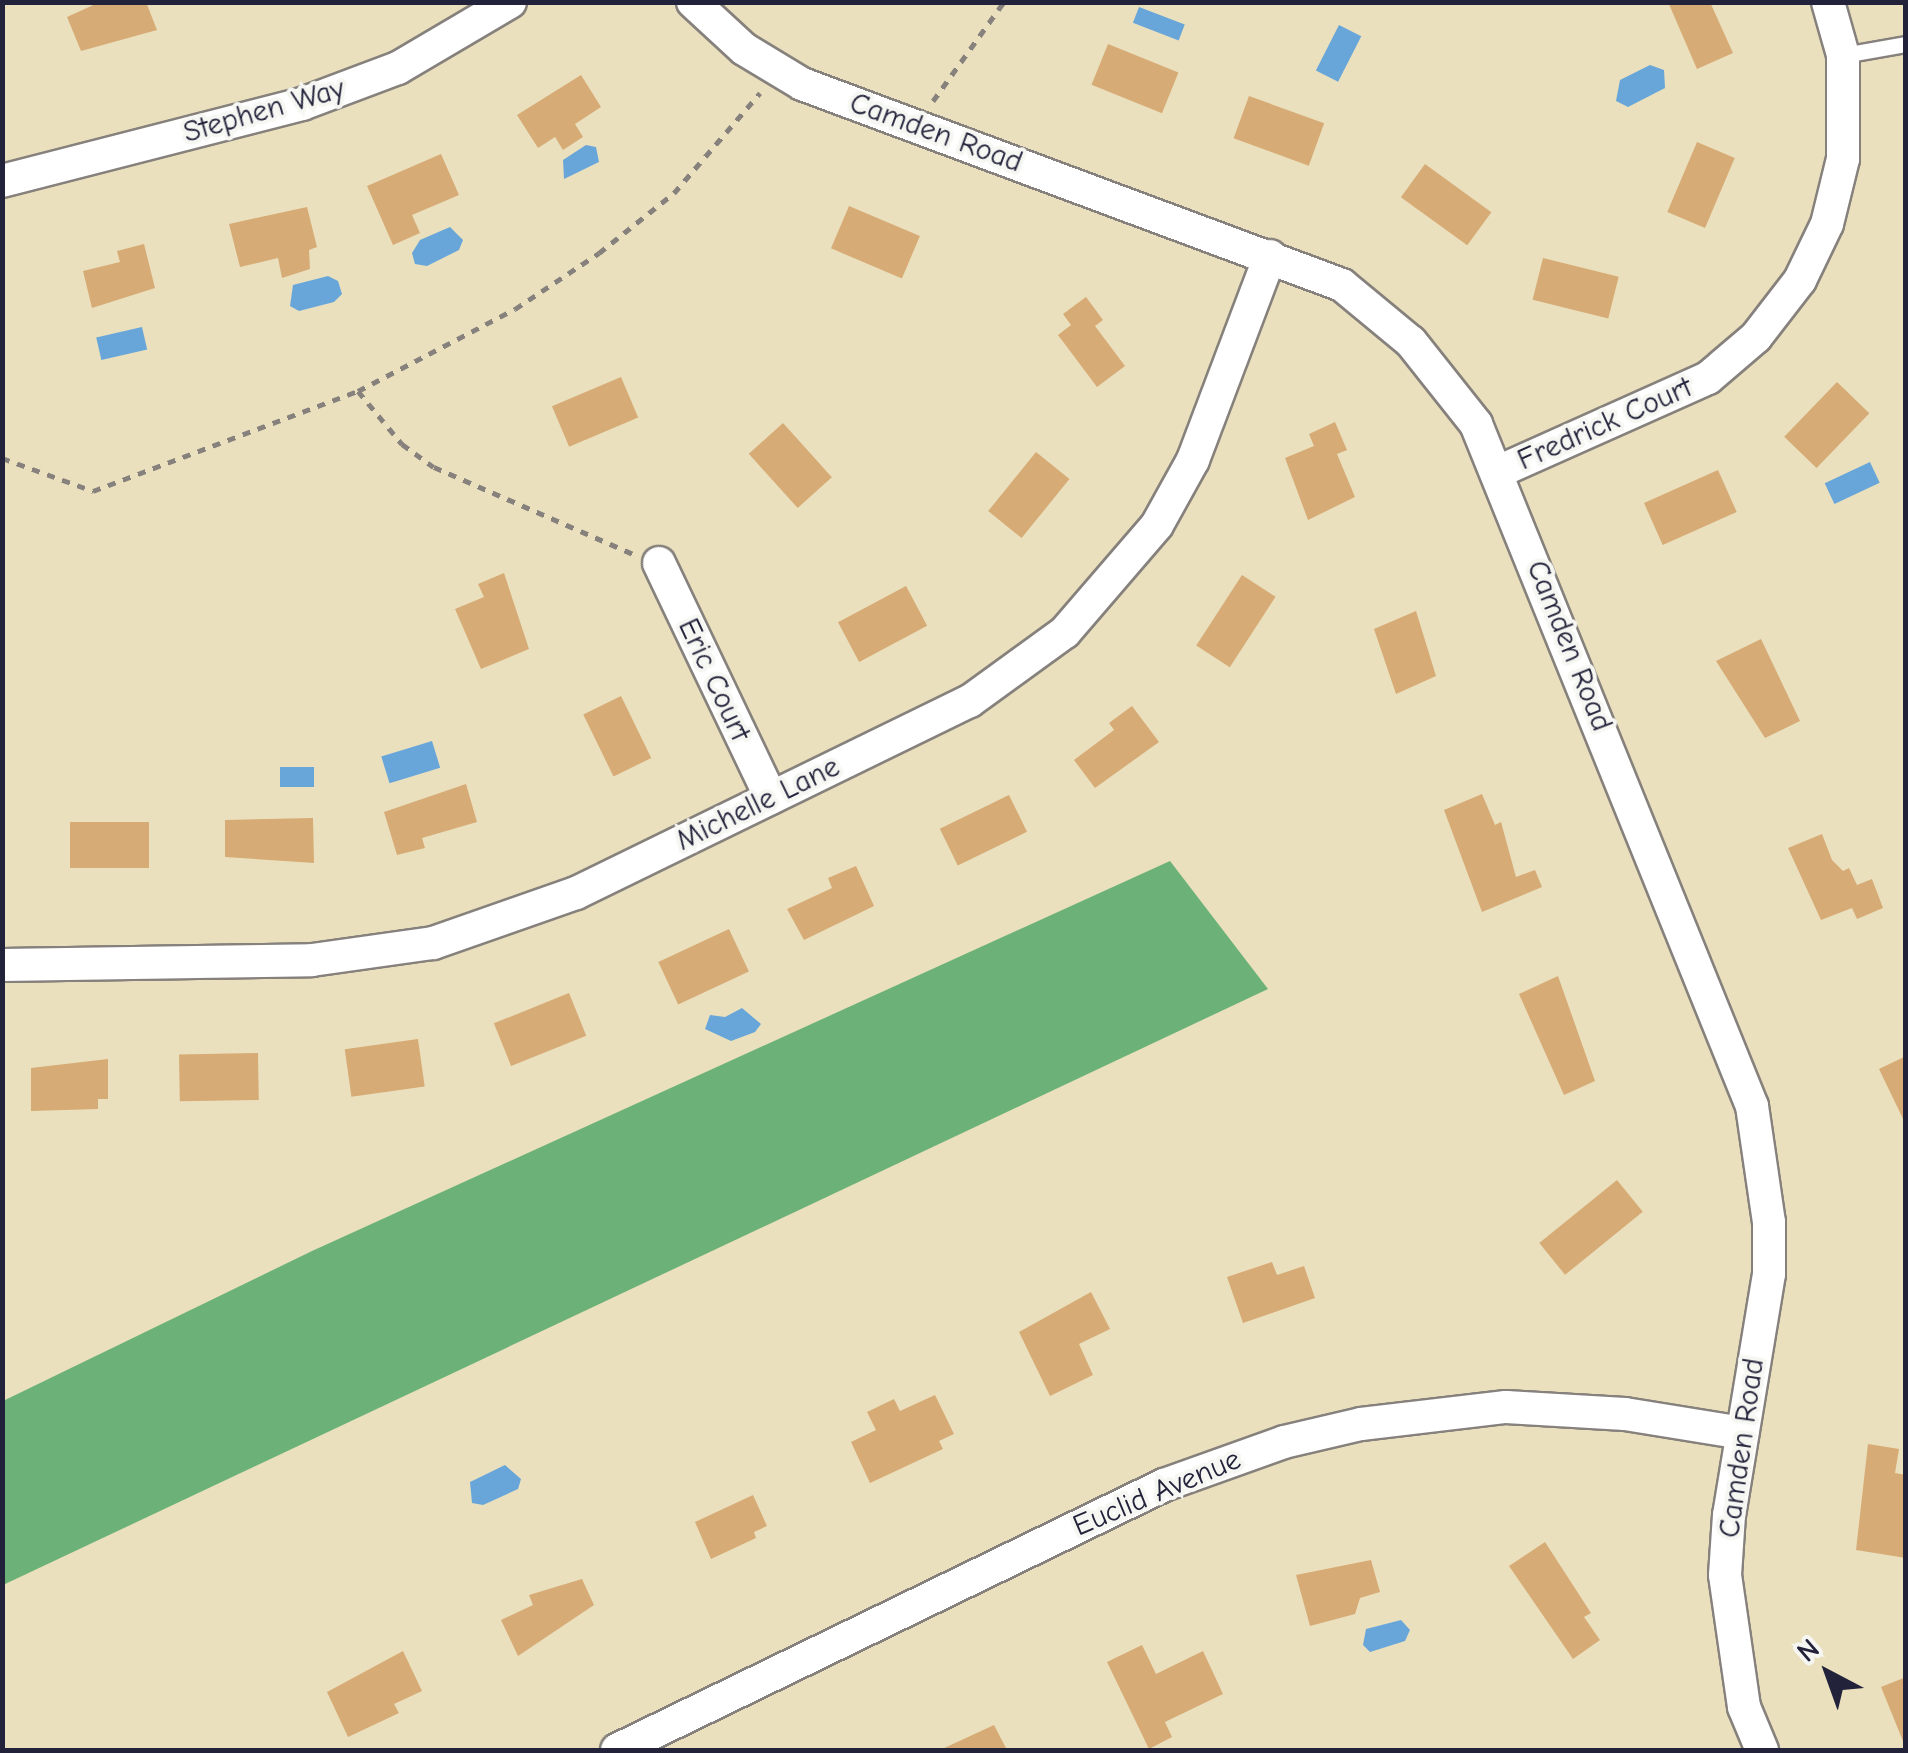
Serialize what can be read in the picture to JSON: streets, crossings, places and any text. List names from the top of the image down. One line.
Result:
{"streets":{"street":["Stephen Way","Camden Road","Fredrick Court","Eric Court","Michelle Lane","Euclid Avenue"]},"crossings":[["Camden Road","Fredrick Court"],["Camden Road","Michelle Lane"],["Camden Road","Euclid Avenue"],["Eric Court","Michelle Lane"]],"north":"top left"}
